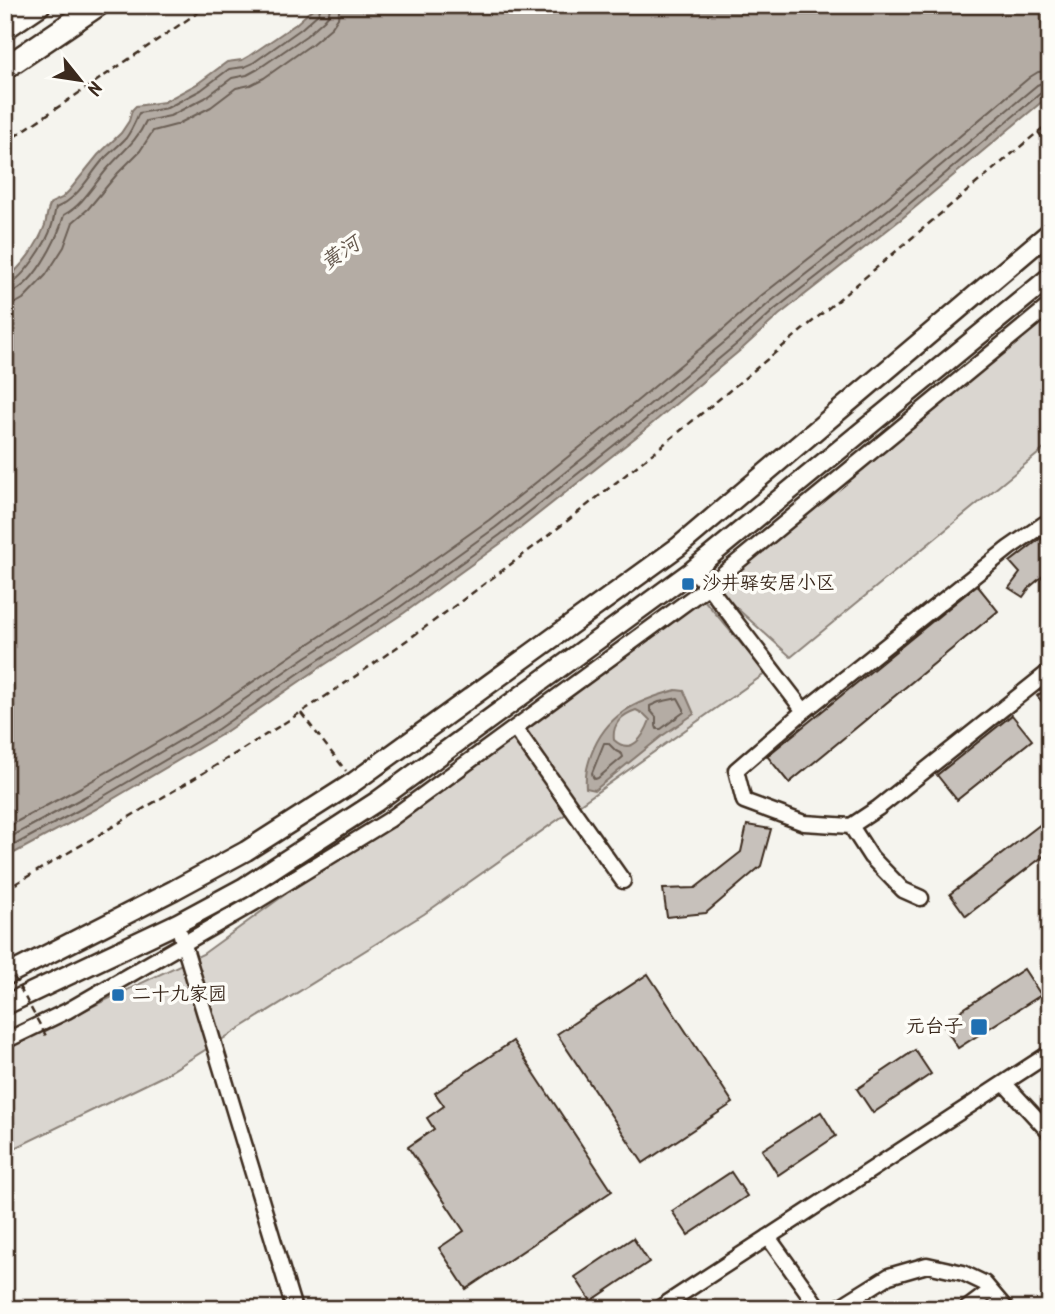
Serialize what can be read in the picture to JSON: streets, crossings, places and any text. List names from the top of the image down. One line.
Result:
{"water":["黄河"],"places":{"transit":["沙井驿安居小区","二十九家园","元台子"]},"north":"bottom right"}
